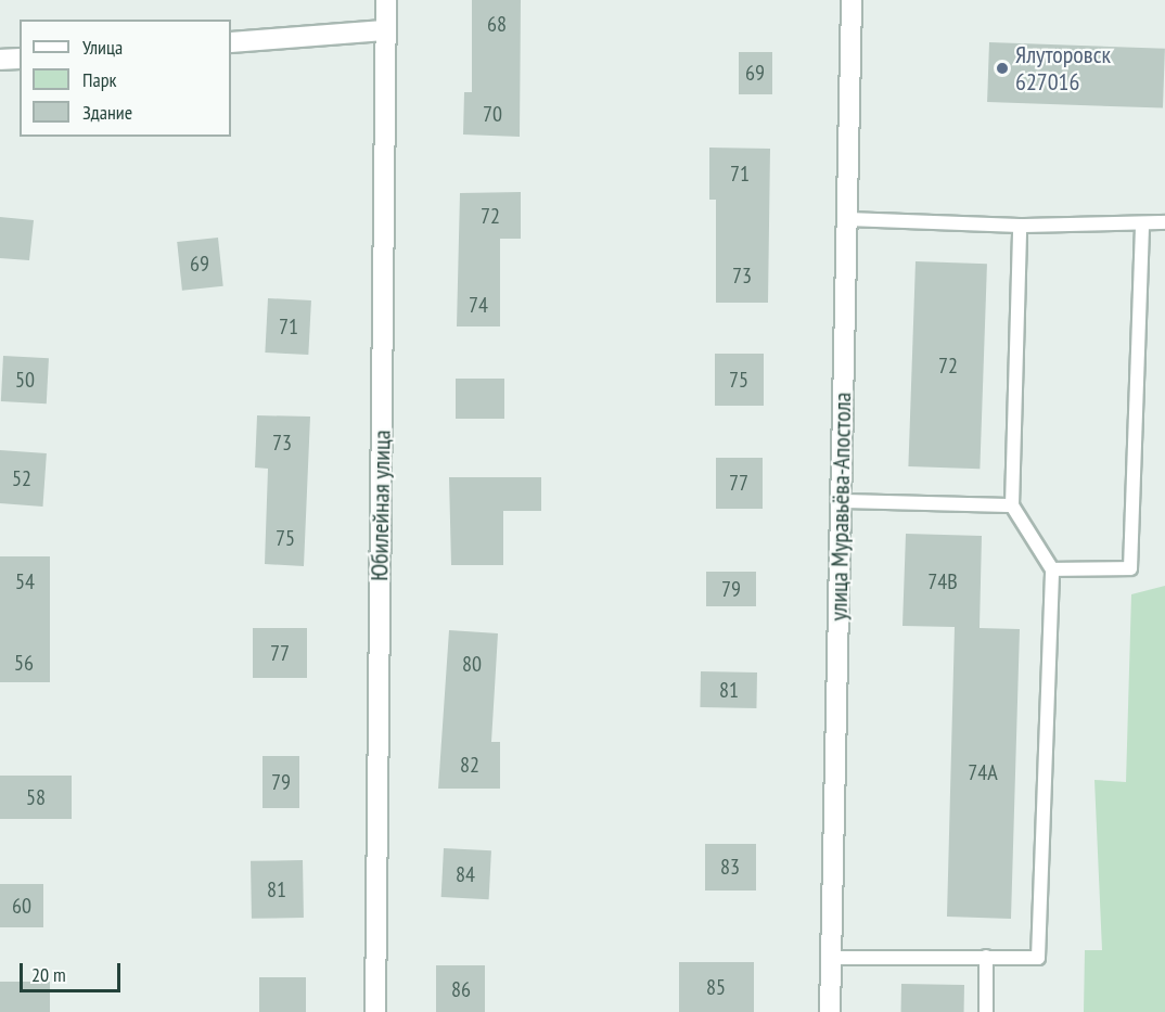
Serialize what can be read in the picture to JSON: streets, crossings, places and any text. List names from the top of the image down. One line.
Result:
{"streets":{"street":["Юбилейная улица","улица Муравьёва-Апостола"]},"places":["Ялуторовск 627016"],"house_numbers":["68","69","70","71","72","69","73","74","71","72","50","75","73","52","77","75","54","74В","79","77","56","80","81","82","74А","79","58","83","84","81","60","85","86"],"legend":["Улица","Парк","Здание"],"scale_bar":"20 m"}
